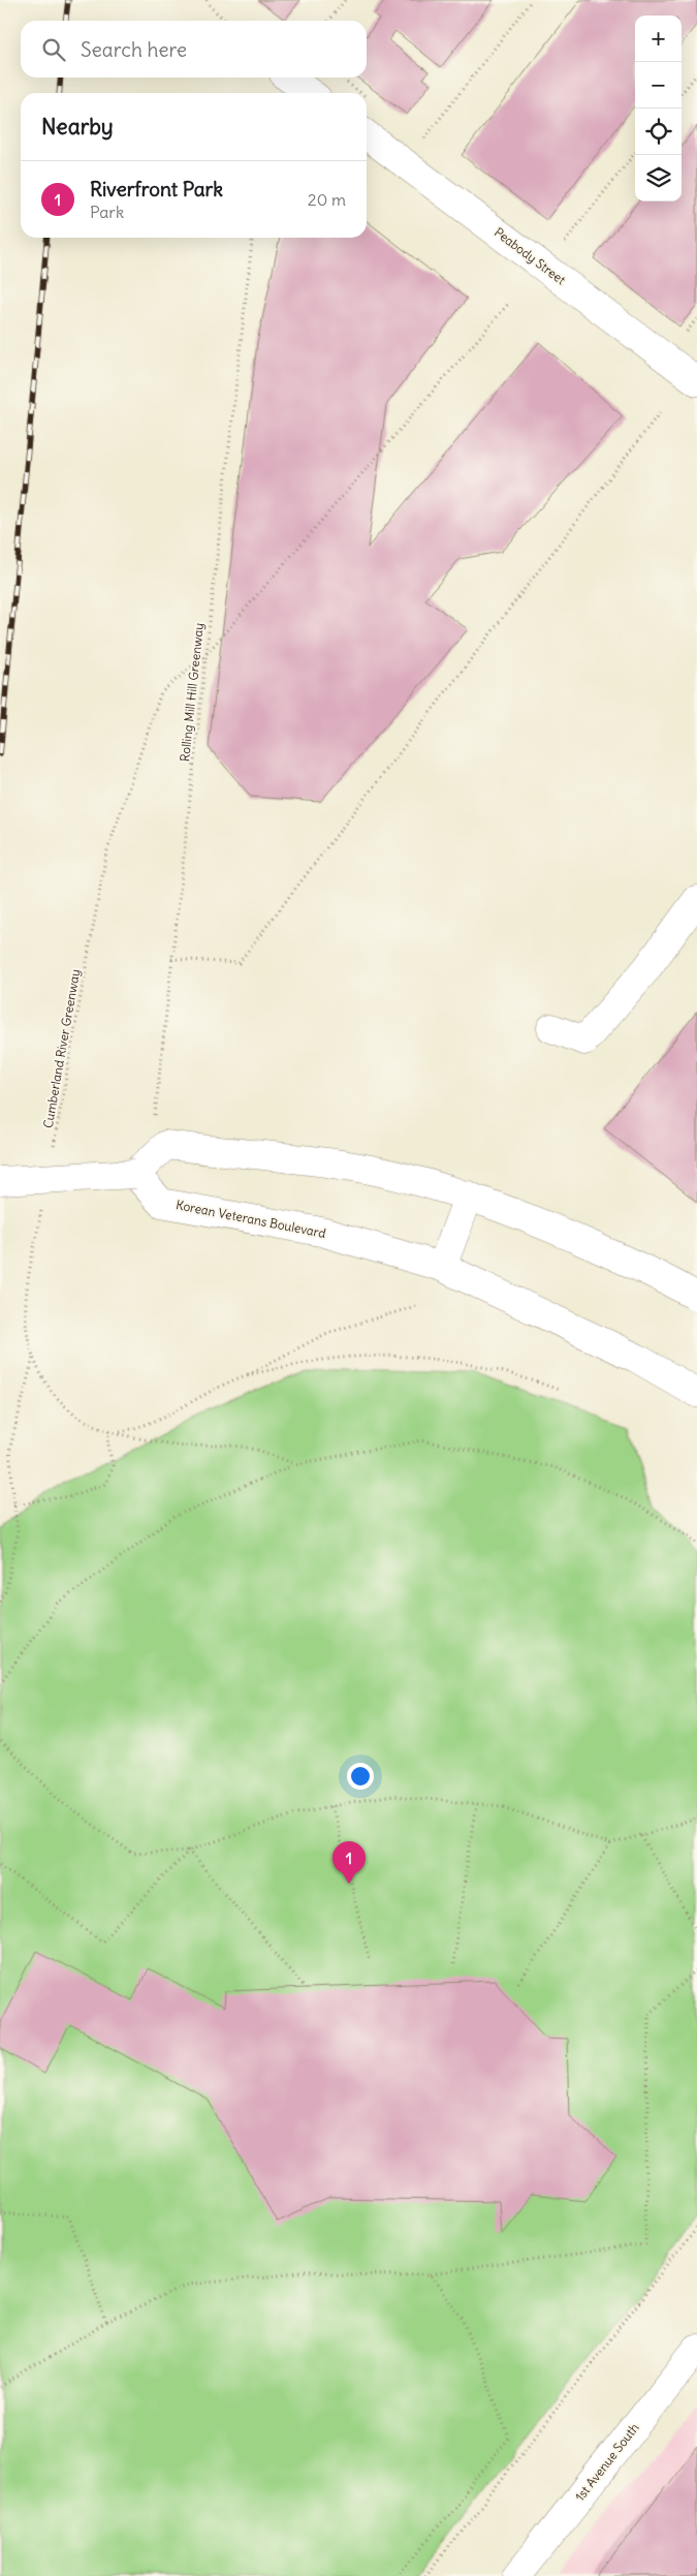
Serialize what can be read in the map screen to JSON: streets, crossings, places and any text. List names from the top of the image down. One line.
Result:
{"streets":{"main road":["Peabody Street","Korean Veterans Boulevard","1st Avenue South"],"path":["Rolling Mill Hill Greenway","Cumberland River Greenway"]},"crossings":[["Rolling Mill Hill Greenway","Cumberland River Greenway"],["Rolling Mill Hill Greenway","Korean Veterans Boulevard"]],"page":{"map_buttons":["+","−"],"search":"Search here","heading":"Nearby","list":[{"mark":"1","name":"Riverfront Park","note":"Park","value":"20 m"}],"pins":"1"}}
